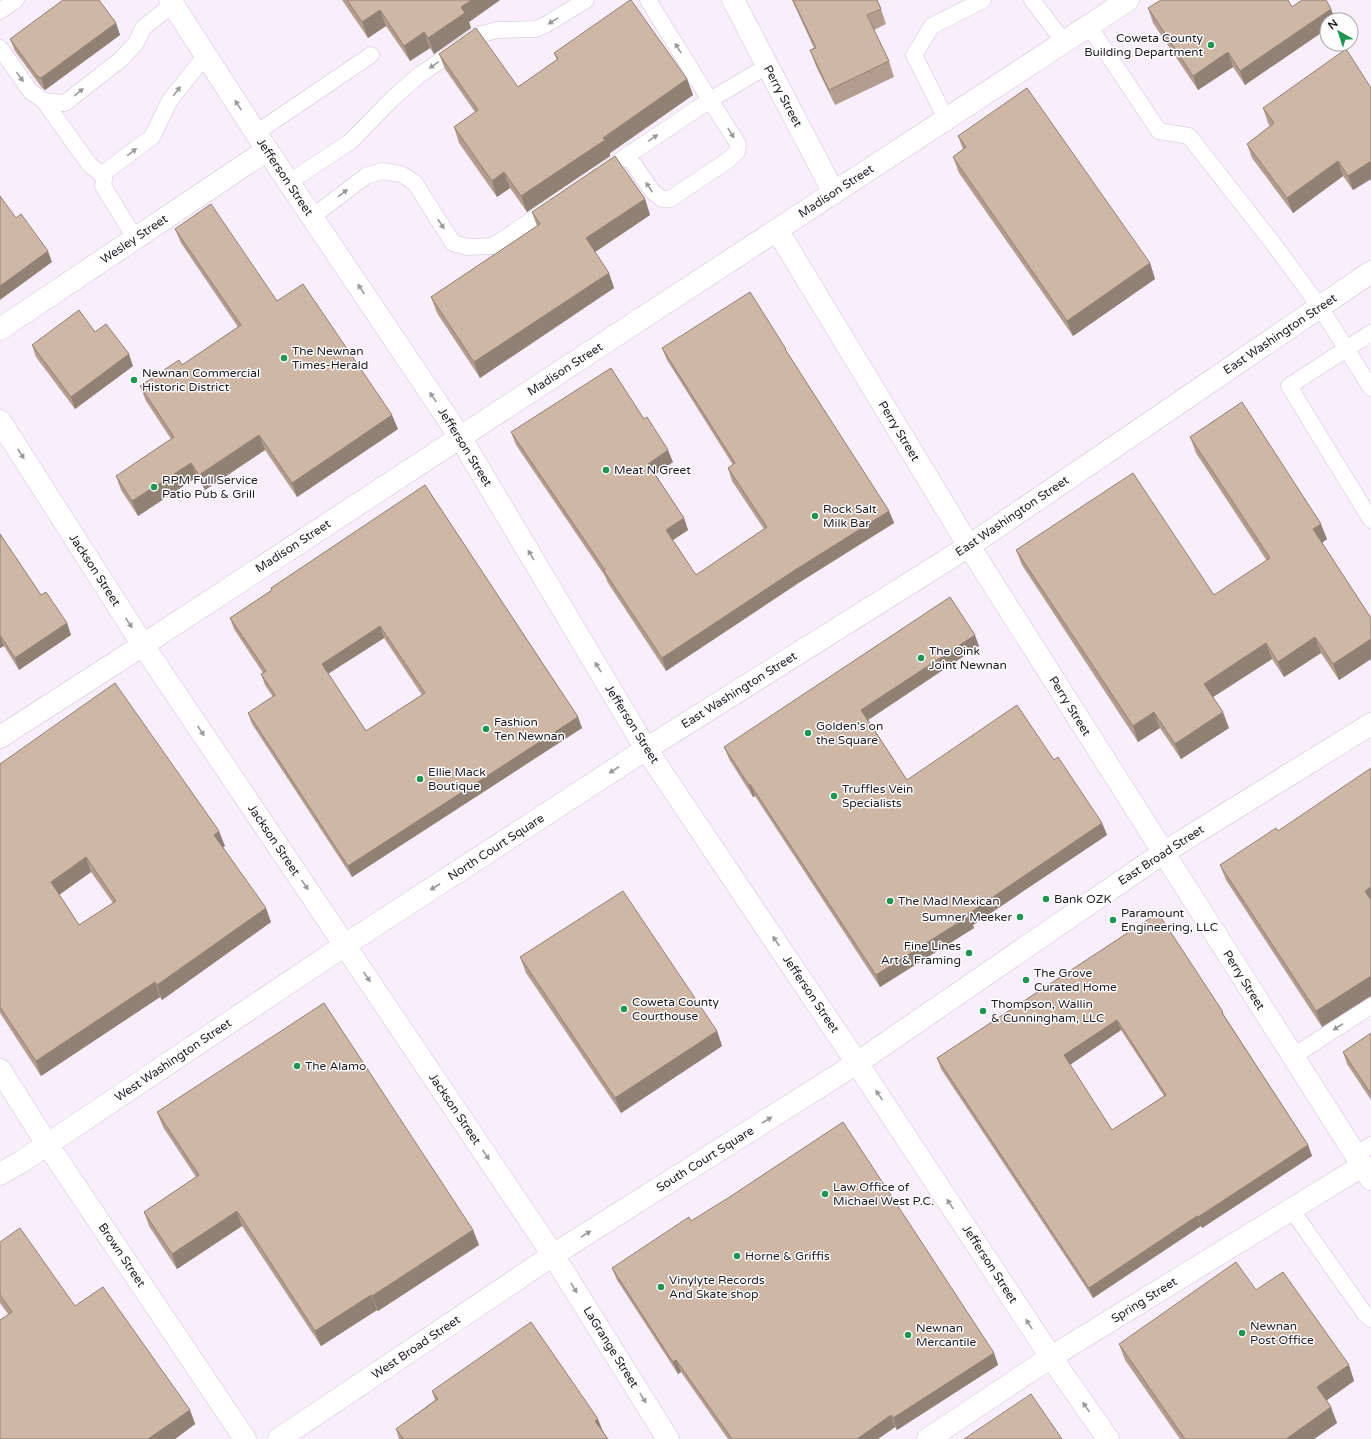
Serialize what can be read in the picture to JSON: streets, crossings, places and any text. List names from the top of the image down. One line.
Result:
{"streets":{"street":["Perry Street","Jefferson Street","Madison Street","Wesley Street","East Washington Street","Jackson Street","North Court Square","East Broad Street","West Washington Street","South Court Square","Brown Street","Spring Street","West Broad Street","LaGrange Street"]},"crossings":[["Perry Street","Madison Street"],["Perry Street","East Washington Street"],["Perry Street","East Broad Street"],["Perry Street","Spring Street"],["Jefferson Street","Madison Street"],["Jefferson Street","Wesley Street"],["Jefferson Street","East Washington Street"],["Jefferson Street","North Court Square"],["Jefferson Street","East Broad Street"],["Jefferson Street","South Court Square"],["Jefferson Street","Spring Street"],["Madison Street","Jackson Street"],["East Washington Street","North Court Square"],["Jackson Street","North Court Square"],["Jackson Street","West Washington Street"],["Jackson Street","South Court Square"],["Jackson Street","West Broad Street"],["Jackson Street","LaGrange Street"],["North Court Square","West Washington Street"],["East Broad Street","South Court Square"],["West Washington Street","Brown Street"],["South Court Square","West Broad Street"],["South Court Square","LaGrange Street"],["West Broad Street","LaGrange Street"]],"one_way":["Jefferson Street","Jackson Street","North Court Square","South Court Square","LaGrange Street"],"places":["Coweta County Building Department","The Newnan Times-Herald","Newnan Commercial Historic District","Meat N Greet","RPM Full Service Patio Pub & Grill","Rock Salt Milk Bar","The Oink Joint Newnan","Fashion Ten Newnan","Golden's on the Square","Ellie Mack Boutique","Truffles Vein Specialists","Bank OZK","The Mad Mexican","Sumner Meeker","Paramount Engineering, LLC","Fine Lines Art & Framing","The Grove Curated Home","Coweta County Courthouse","Thompson, Wallin & Cunningham, LLC","The Alamo","Law Office of Michael West P.C.","Horne & Griffis","Vinylyte Records And Skate shop","Newnan Post Office","Newnan Mercantile"],"north":"top left"}
